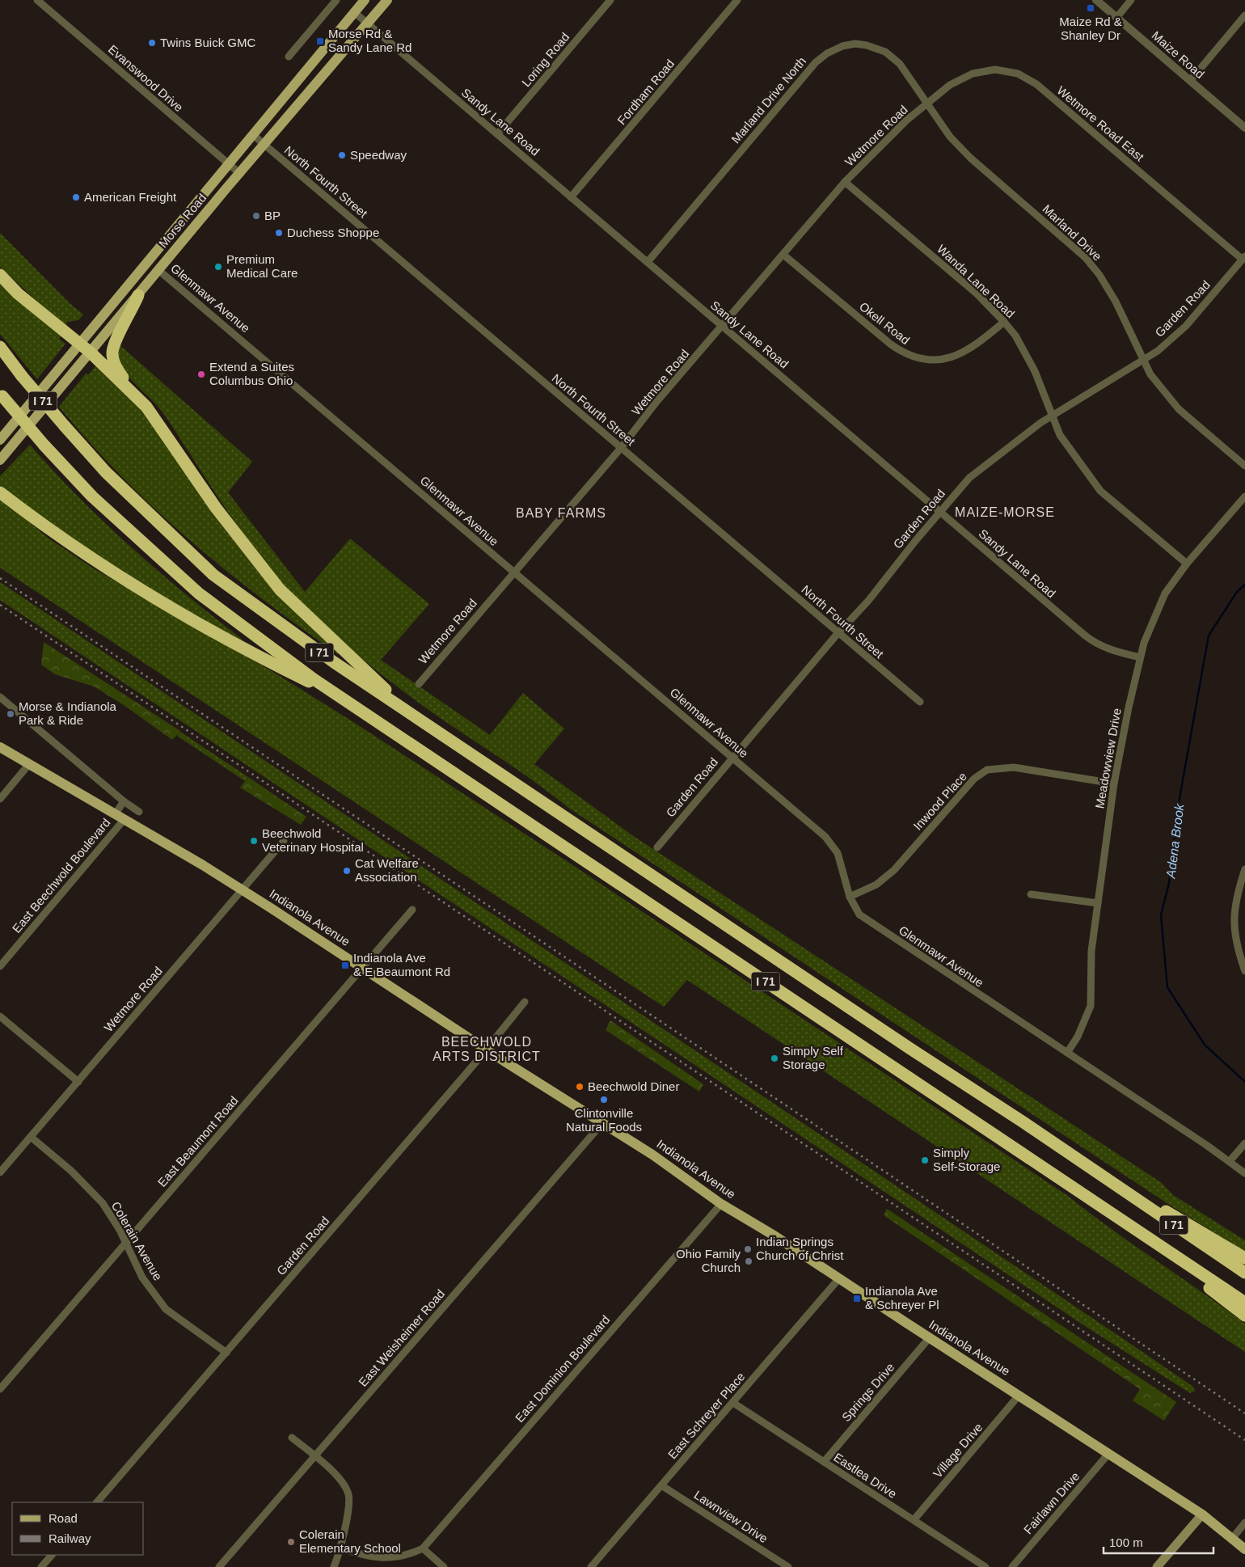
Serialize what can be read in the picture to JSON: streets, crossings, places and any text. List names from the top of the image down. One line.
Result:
{"streets":{"highway":["I 71"],"main road":["Morse Road","Indianola Avenue"],"street":["Maize Road","Loring Road","Evanswood Drive","Fordham Road","Marland Drive North","Sandy Lane Road","Wetmore Road East","Wetmore Road","North Fourth Street","Marland Drive","Wanda Lane Road","Glenmawr Avenue","Garden Road","Okell Road","Meadowview Drive","Inwood Place","East Beechwold Boulevard","East Beaumont Road","Colerain Avenue","East Weisheimer Road","East Dominion Boulevard","Springs Drive","East Schreyer Place","Village Drive","Eastlea Drive","Fairlawn Drive","Lawnview Drive"]},"crossings":[["Loring Road","Sandy Lane Road"],["Evanswood Drive","Morse Road"],["Fordham Road","Sandy Lane Road"],["Marland Drive North","Sandy Lane Road"],["Marland Drive North","Wetmore Road East"],["Marland Drive North","Wetmore Road"],["Marland Drive North","Marland Drive"],["Sandy Lane Road","Wetmore Road"],["Sandy Lane Road","Morse Road"],["Sandy Lane Road","Garden Road"],["Sandy Lane Road","Meadowview Drive"],["Wetmore Road East","Wetmore Road"],["Wetmore Road East","Marland Drive"],["Wetmore Road East","Garden Road"],["Wetmore Road","North Fourth Street"],["Wetmore Road","Marland Drive"],["Wetmore Road","Wanda Lane Road"],["Wetmore Road","Glenmawr Avenue"],["Wetmore Road","Okell Road"],["Wetmore Road","Indianola Avenue"],["Wetmore Road","Colerain Avenue"],["North Fourth Street","Morse Road"],["North Fourth Street","Garden Road"],["Morse Road","Glenmawr Avenue"],["Marland Drive","Garden Road"],["Wanda Lane Road","Garden Road"],["Wanda Lane Road","Okell Road"],["Wanda Lane Road","Meadowview Drive"],["Glenmawr Avenue","Garden Road"],["Glenmawr Avenue","Meadowview Drive"],["Glenmawr Avenue","Inwood Place"],["Garden Road","Indianola Avenue"],["Garden Road","Colerain Avenue"],["Meadowview Drive","Inwood Place"],["East Beechwold Boulevard","Indianola Avenue"],["Indianola Avenue","East Beaumont Road"],["Indianola Avenue","East Weisheimer Road"],["Indianola Avenue","East Dominion Boulevard"],["Indianola Avenue","Springs Drive"],["Indianola Avenue","East Schreyer Place"],["Indianola Avenue","Village Drive"],["Indianola Avenue","Fairlawn Drive"],["East Beaumont Road","Colerain Avenue"],["Springs Drive","Eastlea Drive"],["East Schreyer Place","Eastlea Drive"],["East Schreyer Place","Lawnview Drive"],["Village Drive","Eastlea Drive"]],"districts":["MAIZE-MORSE","BABY FARMS","BEECHWOLD ARTS DISTRICT"],"water":["Adena Brook"],"places":{"transit":["Maize Rd & Shanley Dr","Morse Rd & Sandy Lane Rd","Indianola Ave & E Beaumont Rd","Indianola Ave & Schreyer Pl"],"other":["Twins Buick GMC","Speedway","American Freight","BP","Duchess Shoppe","Premium Medical Care","Extend a Suites Columbus Ohio","Morse & Indianola Park & Ride","Beechwold Veterinary Hospital","Cat Welfare Association","Simply Self Storage","Beechwold Diner","Clintonville Natural Foods","Simply Self-Storage","Indian Springs Church of Christ","Ohio Family Church","Colerain Elementary School"]},"legend":["Road","Railway"],"scale_bar":"100 m"}
